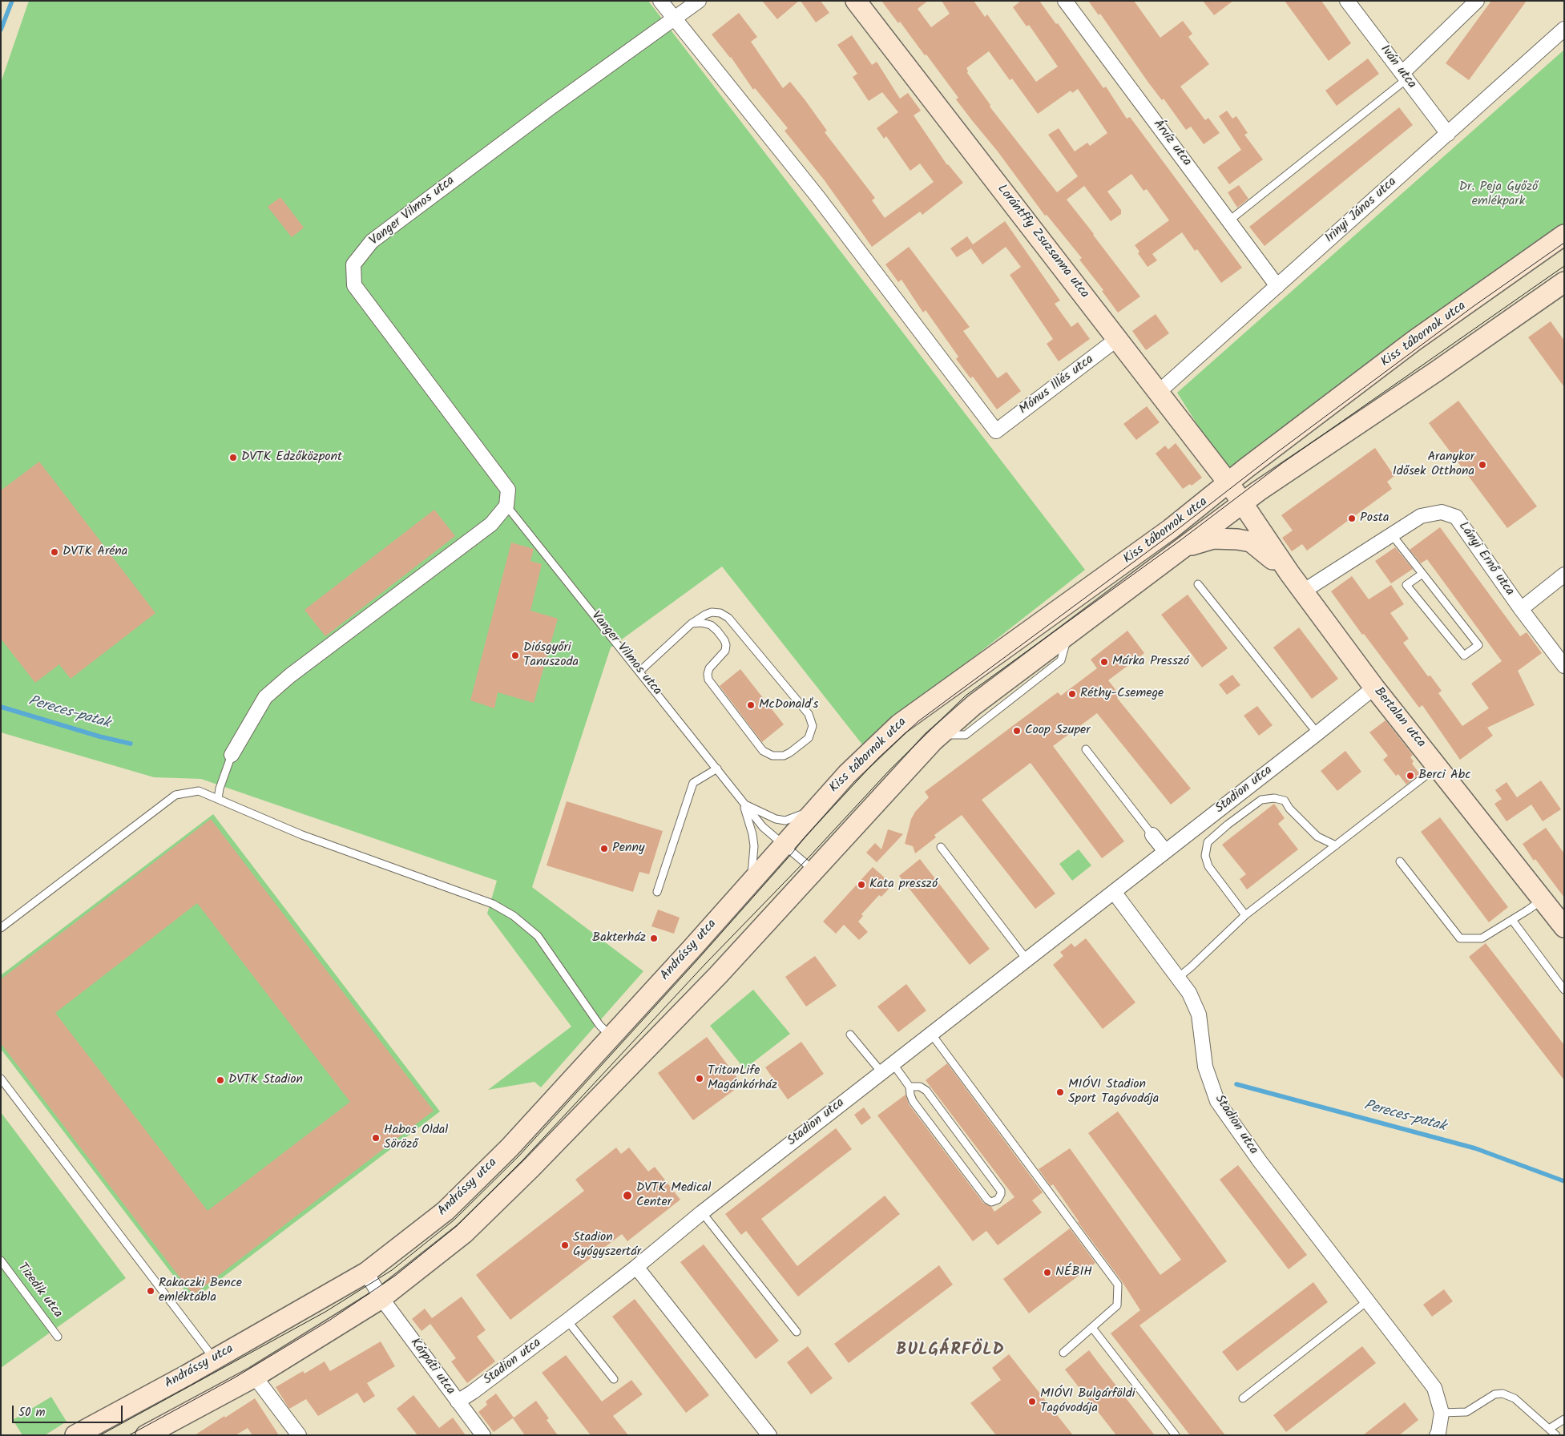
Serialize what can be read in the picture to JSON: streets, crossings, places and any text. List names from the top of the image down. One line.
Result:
{"streets":{"main road":["Lorántffy Zsuzsanna utca","Kiss tábornok utca","Bertalan utca","Andrássy utca"],"street":["Iván utca","Árvíz utca","Irinyi János utca","Vanger Vilmos utca","Mónus Illés utca","Lányi Ernő utca","Stadion utca","Kárpáti utca"],"lane":["Tizedik utca"]},"crossings":[["Iván utca","Irinyi János utca"],["Árvíz utca","Irinyi János utca"],["Irinyi János utca","Lorántffy Zsuzsanna utca"],["Vanger Vilmos utca","Kiss tábornok utca"],["Vanger Vilmos utca","Mónus Illés utca"],["Vanger Vilmos utca","Andrássy utca"],["Lorántffy Zsuzsanna utca","Kiss tábornok utca"],["Lorántffy Zsuzsanna utca","Mónus Illés utca"],["Lorántffy Zsuzsanna utca","Bertalan utca"],["Kiss tábornok utca","Bertalan utca"],["Kiss tábornok utca","Andrássy utca"],["Lányi Ernő utca","Bertalan utca"],["Bertalan utca","Stadion utca"],["Stadion utca","Kárpáti utca"],["Andrássy utca","Kárpáti utca"]],"districts":["BULGÁRFÖLD"],"water":["Pereces-patak"],"parks":["Dr. Peja Győző emlékpark"],"places":["DVTK Edzőközpont","Aranykor Idősek Otthona","Posta","DVTK Aréna","Diósgyőri Tanuszoda","Márka Presszó","Réthy-Csemege","McDonald's","Coop Szuper","Berci Abc","Penny","Kata presszó","Bakterház","TritonLife Magánkórház","DVTK Stadion","MIÓVI Stadion Sport Tagóvodája","Habos Oldal Söröző","DVTK Medical Center","Stadion Gyógyszertár","NÉBIH","Rakaczki Bence emléktábla","MIÓVI Bulgárföldi Tagóvodája"],"scale_bar":"50 m"}
